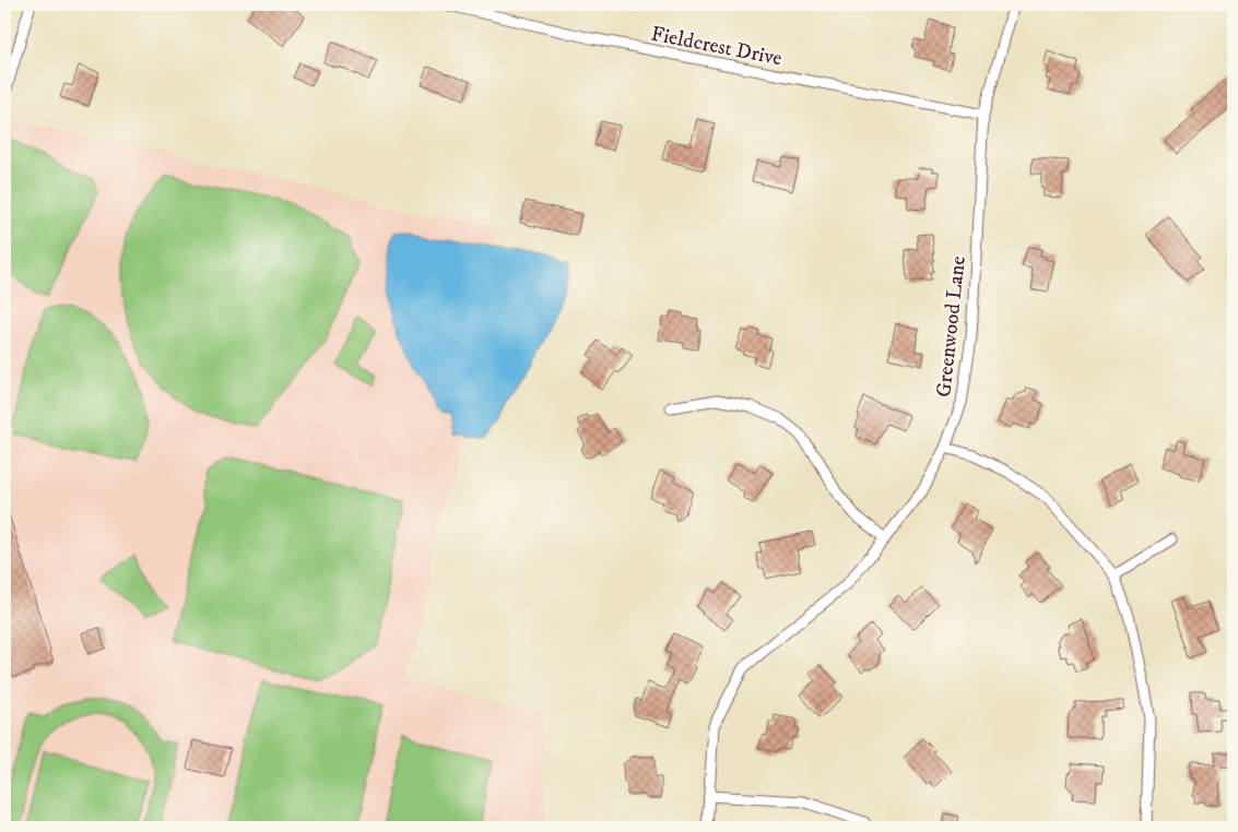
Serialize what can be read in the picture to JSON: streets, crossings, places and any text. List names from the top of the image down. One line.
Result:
{"streets":{"street":["Fieldcrest Drive","Greenwood Lane"]},"crossings":[["Fieldcrest Drive","Greenwood Lane"]]}
